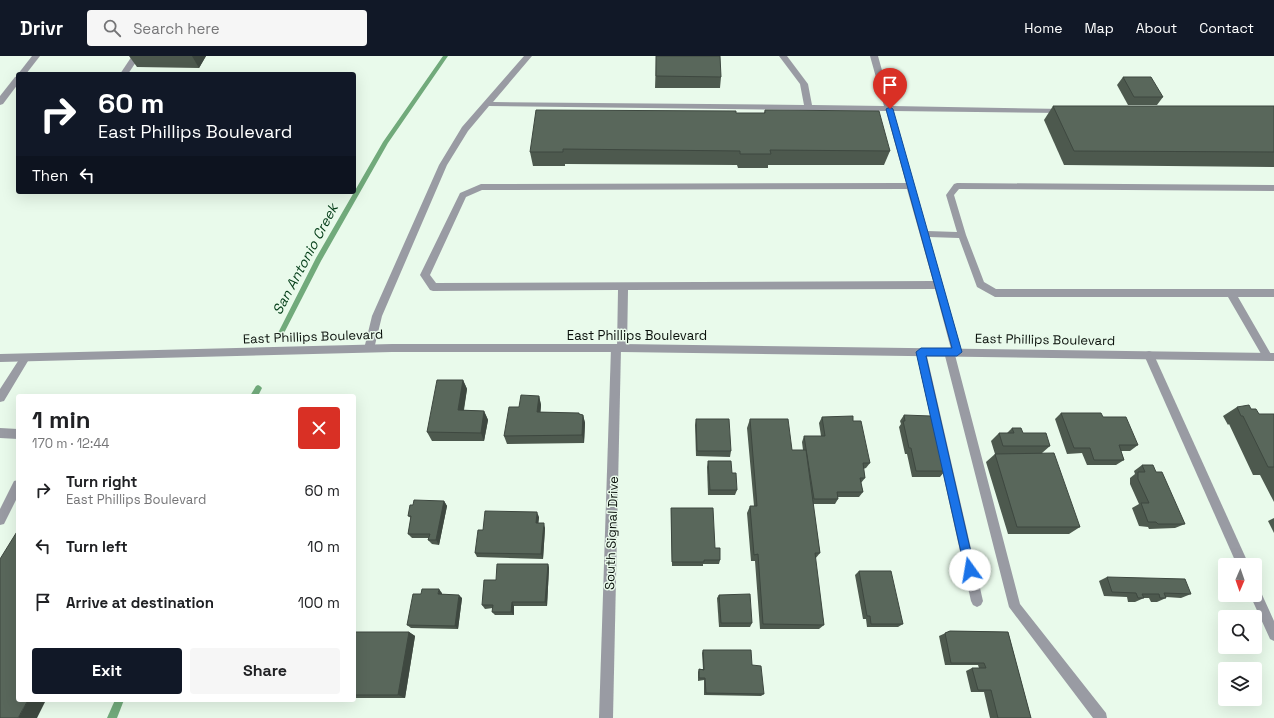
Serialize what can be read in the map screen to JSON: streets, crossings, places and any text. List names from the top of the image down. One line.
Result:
{"streets":{"street":["East Phillips Boulevard","South Signal Drive"]},"crossings":[["East Phillips Boulevard","South Signal Drive"]],"water":["San Antonio Creek"],"north":"bottom","page":{"header":"Drivr","search":"Search here","nav":["Home","Map","About","Contact"],"turn":["60 m","East Phillips Boulevard"],"then":"Then","heading":["1 min","170 m · 12:44"],"list":[{"name":"Turn right","note":"East Phillips Boulevard","value":"60 m"},{"name":"Turn left","value":"10 m"},{"name":"Arrive at destination","value":"100 m"}],"buttons":["Exit","Share"]}}
